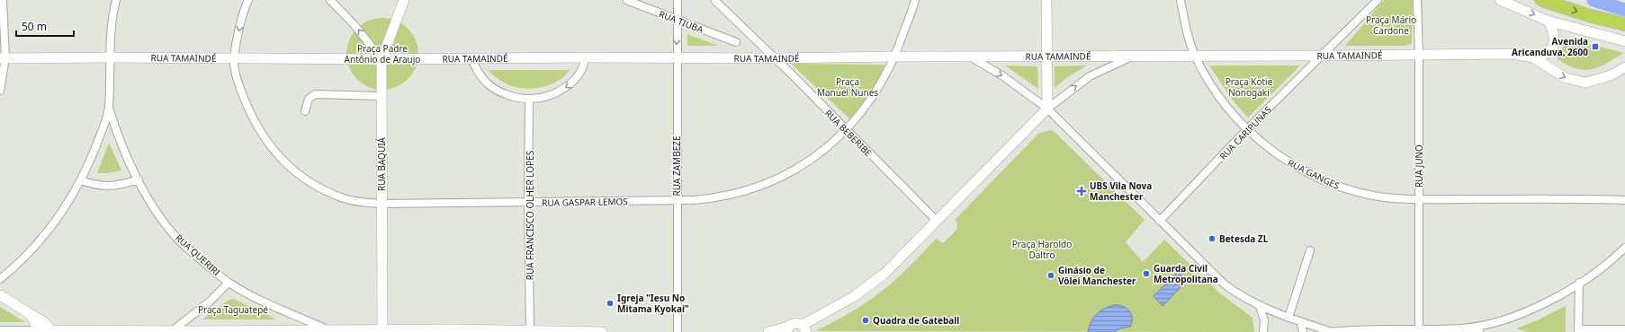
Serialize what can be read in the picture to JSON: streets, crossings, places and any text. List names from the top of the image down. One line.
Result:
{"streets":{"street":["RUA TIÚBA","RUA TAMAINDÉ","RUA BEBERIBE","RUA CARIPUNAS","RUA BAQUIÁ","RUA ZAMBEZE","RUA JUNO","RUA GANGES","RUA GASPAR LEMOS","RUA FRANCISCO OLHER LOPES","RUA QUERIRI"]},"crossings":[["RUA TIÚBA","RUA ZAMBEZE"],["RUA TAMAINDÉ","RUA BEBERIBE"],["RUA TAMAINDÉ","RUA CARIPUNAS"],["RUA TAMAINDÉ","RUA BAQUIÁ"],["RUA TAMAINDÉ","RUA ZAMBEZE"],["RUA TAMAINDÉ","RUA JUNO"],["RUA TAMAINDÉ","RUA GANGES"],["RUA TAMAINDÉ","RUA GASPAR LEMOS"],["RUA BEBERIBE","RUA GASPAR LEMOS"],["RUA CARIPUNAS","RUA GANGES"],["RUA BAQUIÁ","RUA GASPAR LEMOS"],["RUA ZAMBEZE","RUA GASPAR LEMOS"],["RUA JUNO","RUA GANGES"],["RUA GASPAR LEMOS","RUA FRANCISCO OLHER LOPES"]],"parks":["Praça Mário Cardone","Praça Padre Antônio de Araujo","Praça Manuel Nunes","Praça Kotie Nonogaki","Praça Haroldo Daltro","Praça Taguatepé"],"places":{"transit":["Avenida Aricanduva, 2600"],"health":["UBS Vila Nova Manchester"],"other":["Betesda ZL","Guarda Civil Metropolitana","Ginásio de Vôlei Manchester","Igreja \"Iesu No Mitama Kyokai\"","Quadra de Gateball"]},"scale_bar":"50 m"}
